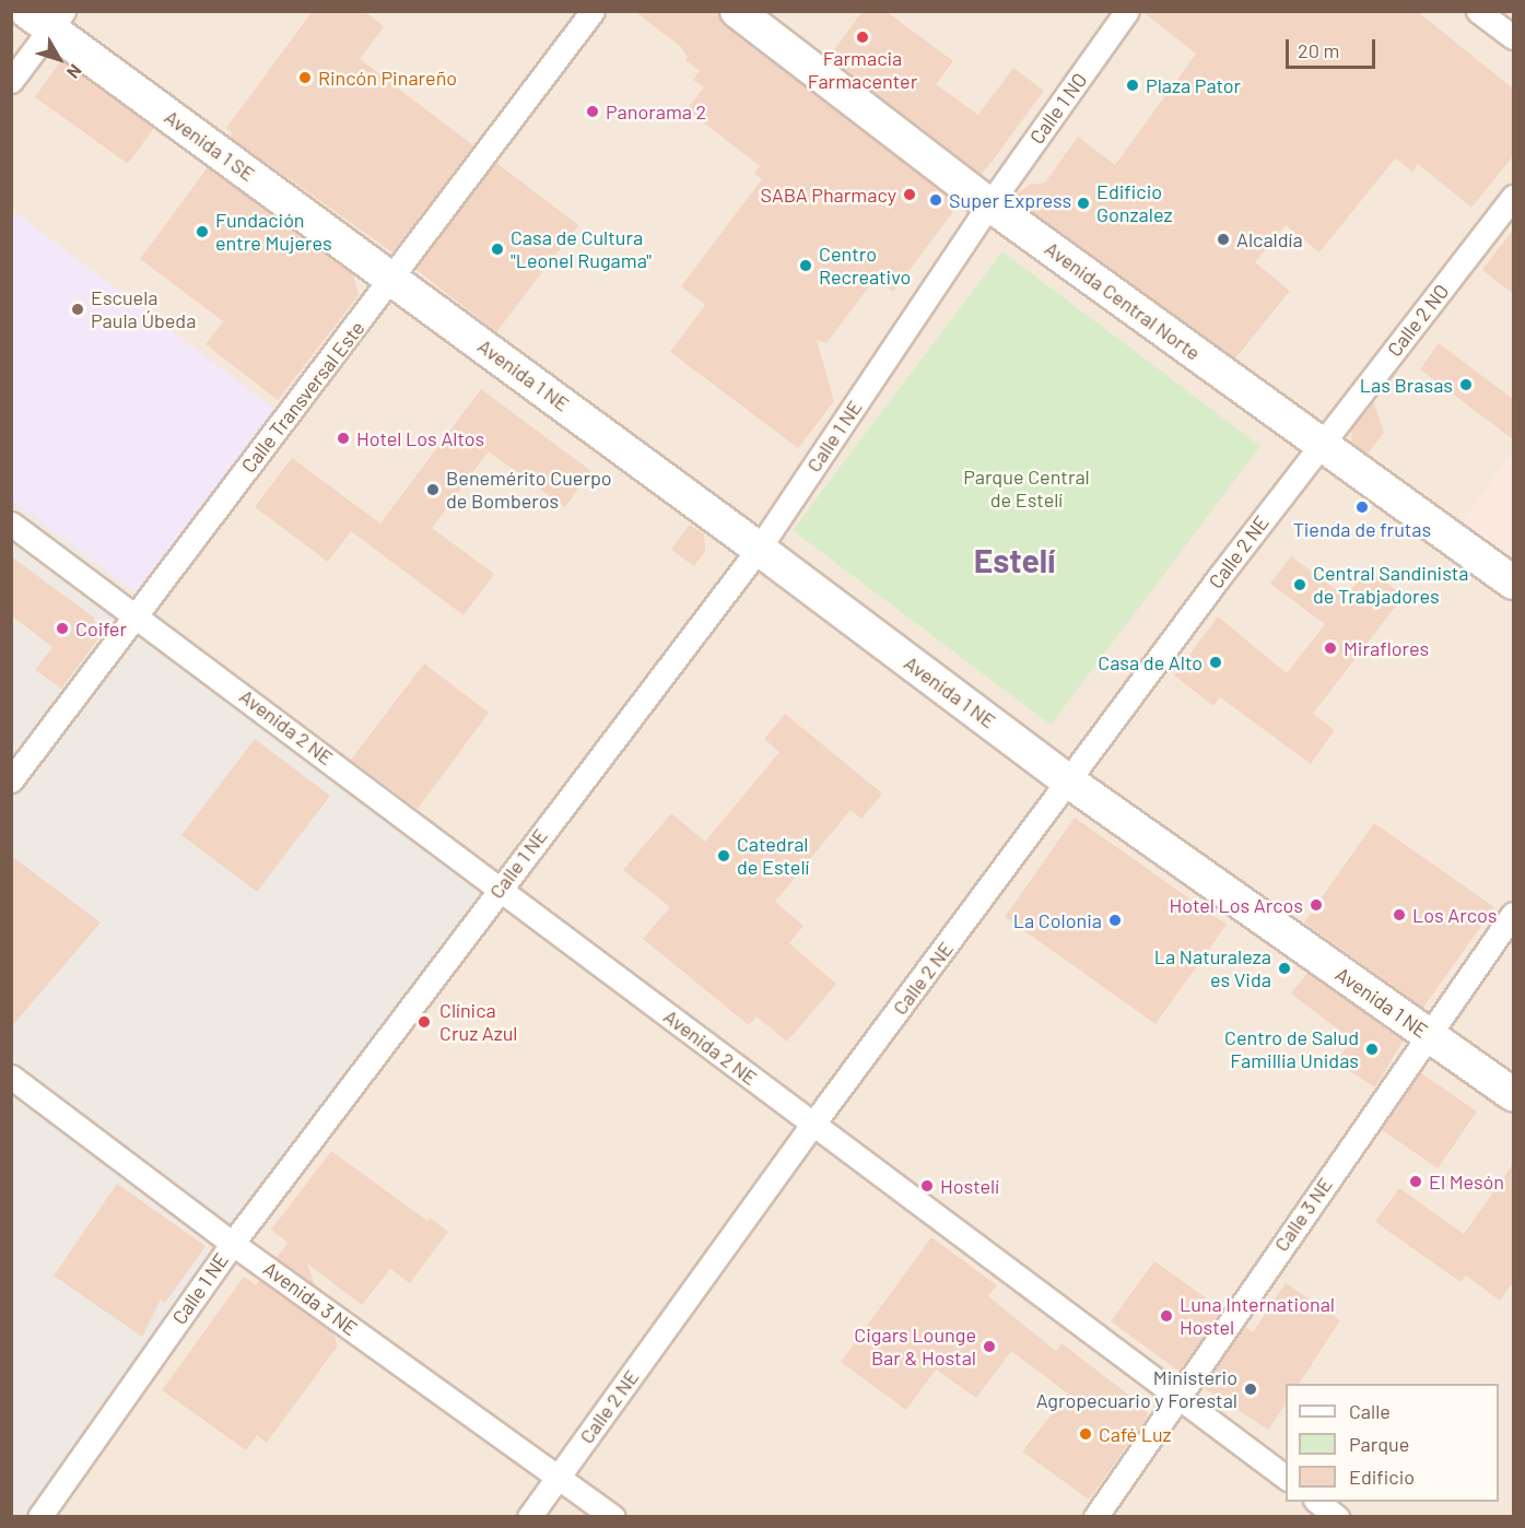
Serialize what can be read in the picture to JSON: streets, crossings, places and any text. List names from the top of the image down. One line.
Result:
{"streets":{"street":["Calle 1 NO","Avenida 1 SE","Avenida Central Norte","Calle 2 NO","Avenida 1 NE","Calle Transversal Este","Calle 1 NE","Calle 2 NE","Avenida 2 NE","Calle 3 NE","Avenida 3 NE"]},"crossings":[["Calle 1 NO","Avenida Central Norte"],["Calle 1 NO","Calle 1 NE"],["Avenida 1 SE","Avenida 1 NE"],["Avenida 1 SE","Calle Transversal Este"],["Avenida Central Norte","Calle 2 NO"],["Avenida Central Norte","Calle 1 NE"],["Avenida Central Norte","Calle 2 NE"],["Calle 2 NO","Calle 2 NE"],["Avenida 1 NE","Calle Transversal Este"],["Avenida 1 NE","Calle 1 NE"],["Avenida 1 NE","Calle 2 NE"],["Avenida 1 NE","Calle 3 NE"],["Calle Transversal Este","Avenida 2 NE"],["Calle 1 NE","Avenida 2 NE"],["Calle 1 NE","Avenida 3 NE"],["Calle 2 NE","Avenida 2 NE"],["Calle 2 NE","Avenida 3 NE"],["Avenida 2 NE","Calle 3 NE"]],"districts":["Estelí"],"parks":["Parque Central de Estelí"],"places":["Farmacia Farmacenter","Rincón Pinareño","Plaza Pator","Panorama 2","SABA Pharmacy","Super Express","Edificio Gonzalez","Fundación entre Mujeres","Alcaldía","Casa de Cultura \"Leonel Rugama\"","Centro Recreativo","Escuela Paula Úbeda","Las Brasas","Hotel Los Altos","Benemérito Cuerpo de Bomberos","Tienda de frutas","Central Sandinista de Trabjadores","Coifer","Miraflores","Casa de Alto","Catedral de Estelí","Hotel Los Arcos","Los Arcos","La Colonia","La Naturaleza es Vida","Clínica Cruz Azul","Centro de Salud Famillia Unidas","El Mesón","Hostelí","Luna International Hostel","Cigars Lounge Bar & Hostal","Ministerio Agropecuario y Forestal","Café Luz"],"legend":["Calle","Parque","Edificio"],"scale_bar":"20 m","north":"bottom right"}
